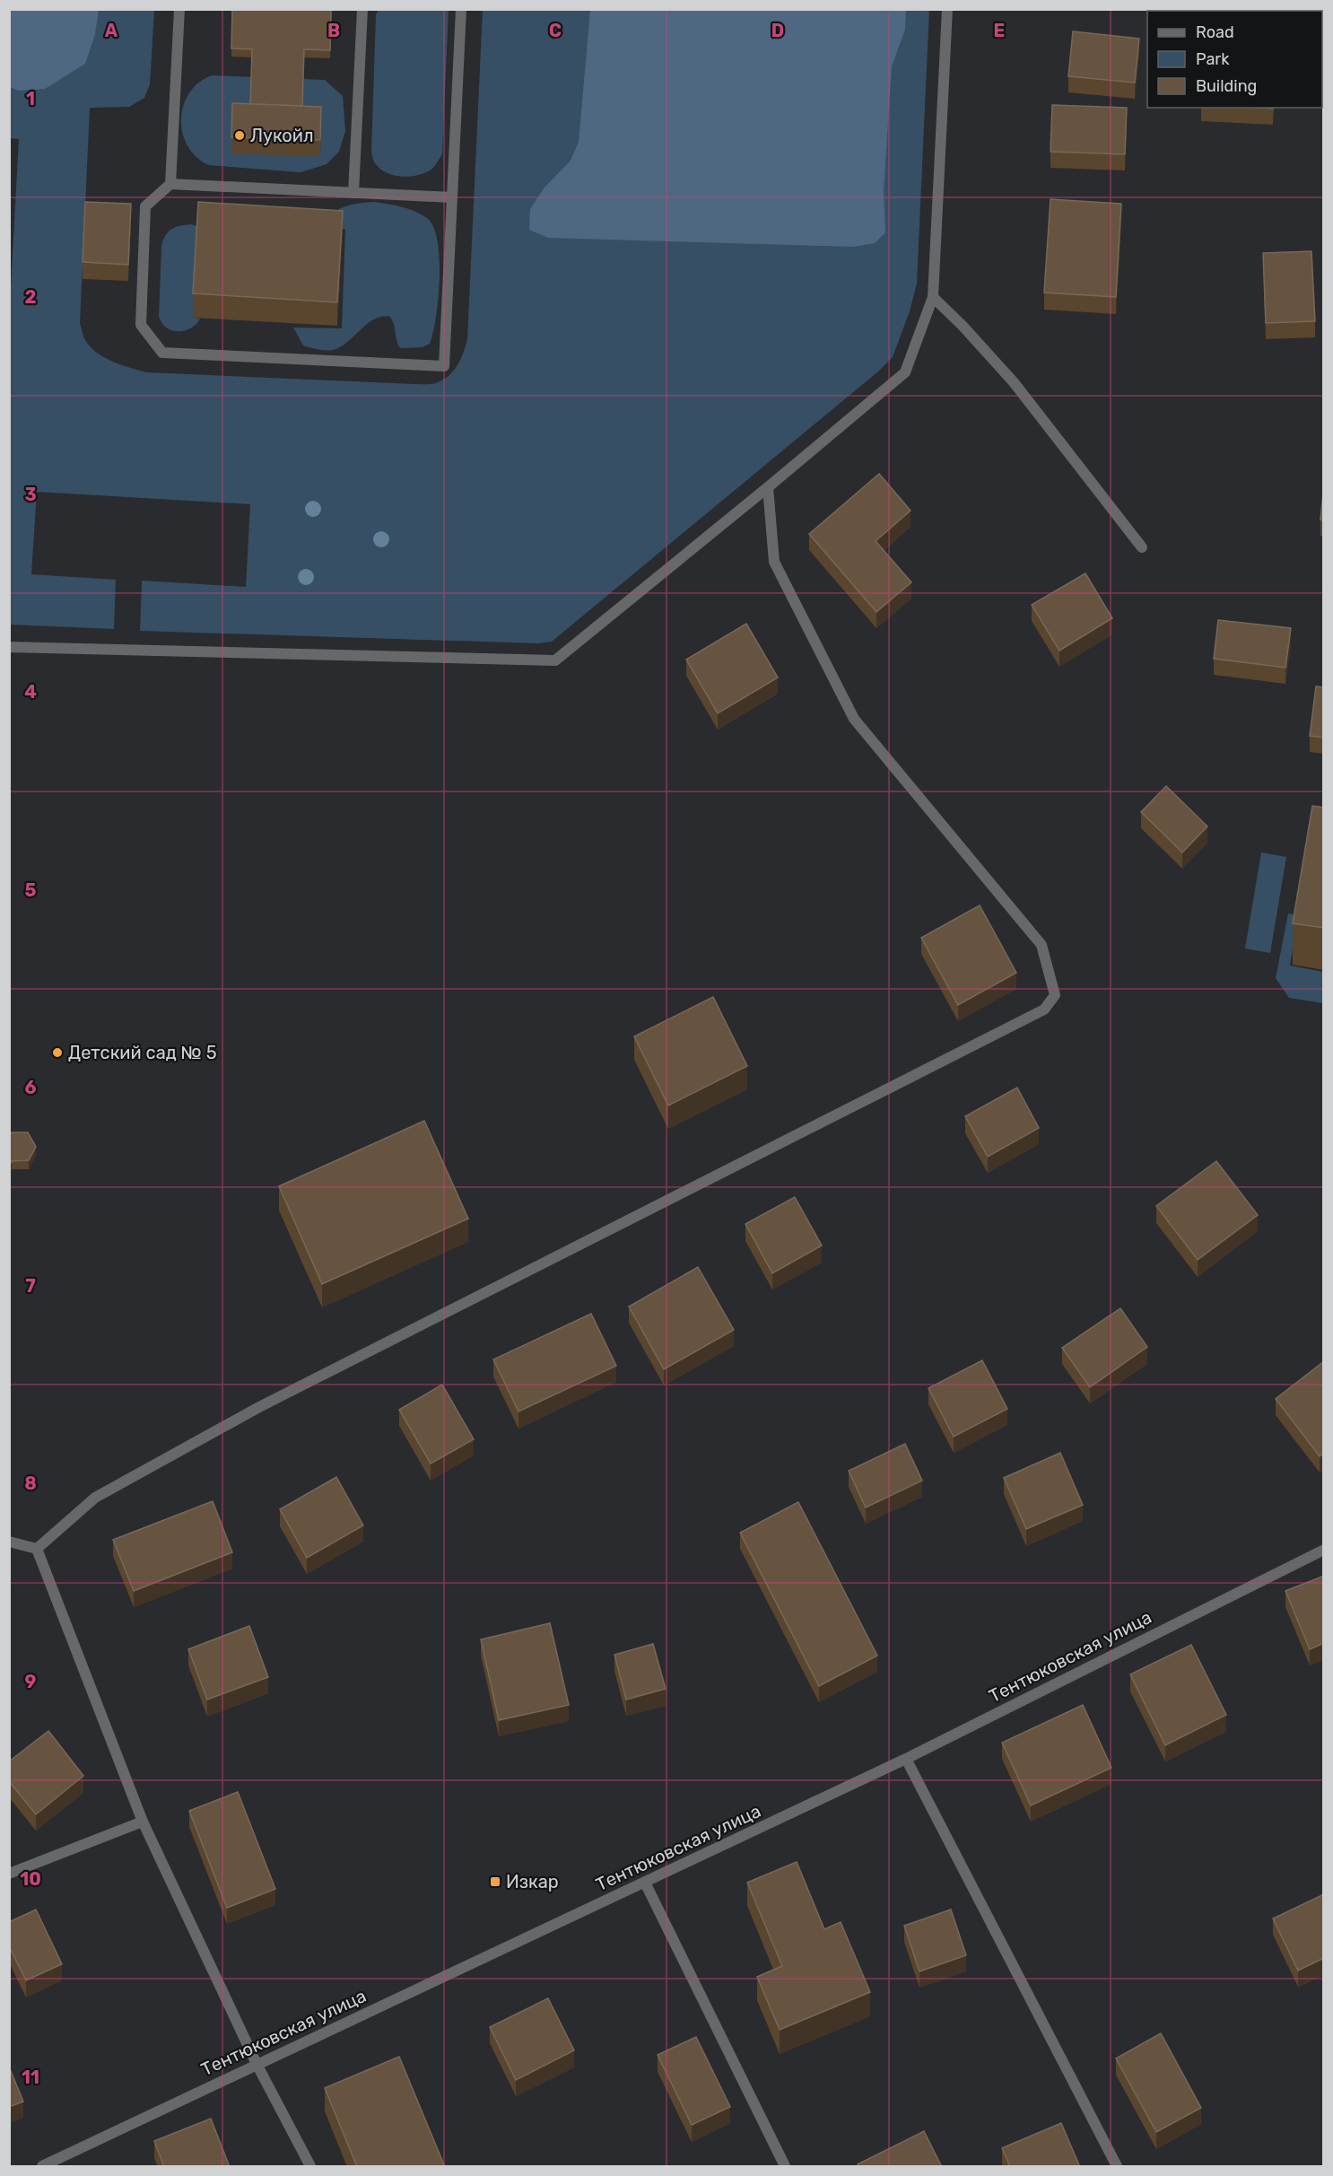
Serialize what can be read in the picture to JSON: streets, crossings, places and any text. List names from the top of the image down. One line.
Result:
{"streets":{"street":["Тентюковская улица"]},"places":{"other":["Лукойл","Детский сад № 5"],"transit":["Изкар"]},"legend":["Road","Park","Building"],"grid":{"columns":["A","B","C","D","E"],"rows":["1","2","3","4","5","6","7","8","9","10","11"]}}
